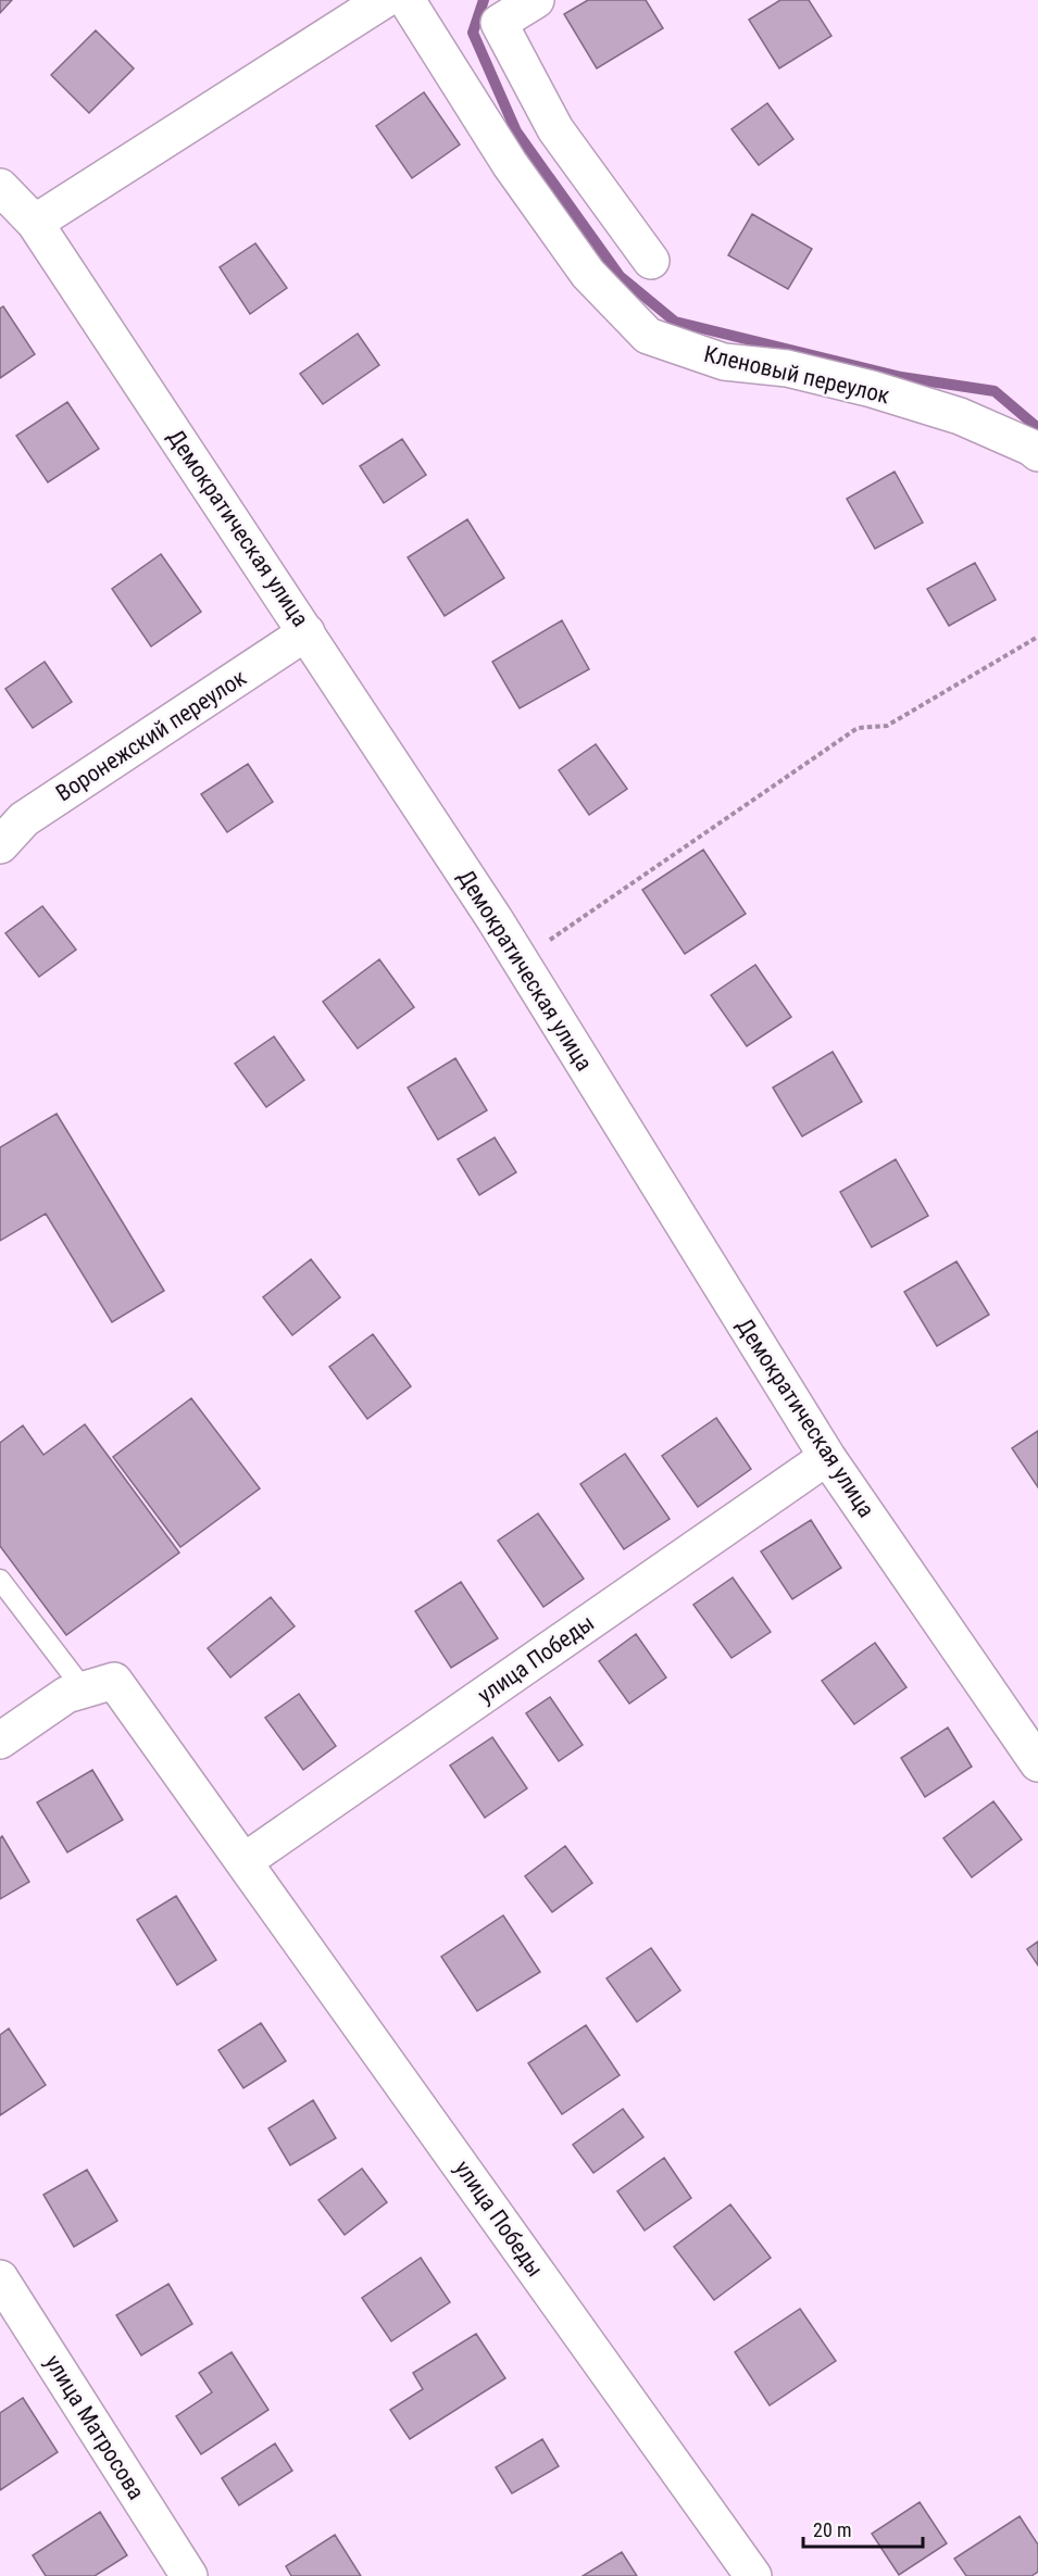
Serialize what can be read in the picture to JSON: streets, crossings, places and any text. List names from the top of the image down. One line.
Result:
{"streets":{"street":["Кленовый переулок","Демократическая улица","Воронежский переулок","улица Победы","улица Матросова"]},"crossings":[["Демократическая улица","Воронежский переулок"],["Демократическая улица","улица Победы"]],"scale_bar":"20 m"}
